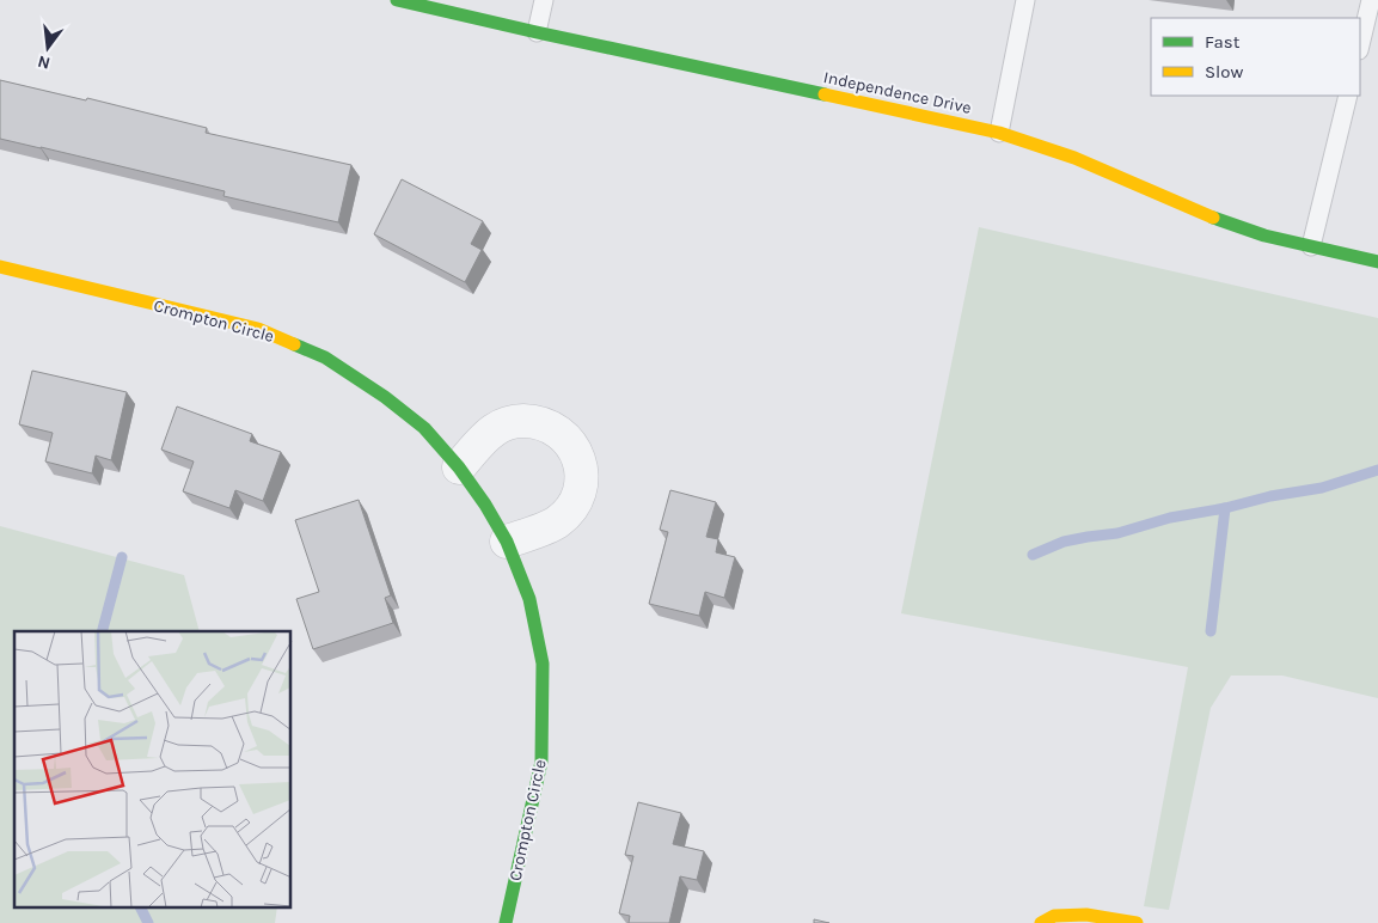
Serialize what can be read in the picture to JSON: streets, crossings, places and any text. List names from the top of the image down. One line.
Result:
{"streets":{"street":["Independence Drive","Crompton Circle"]},"legend":["Fast","Slow"],"north":"bottom"}
